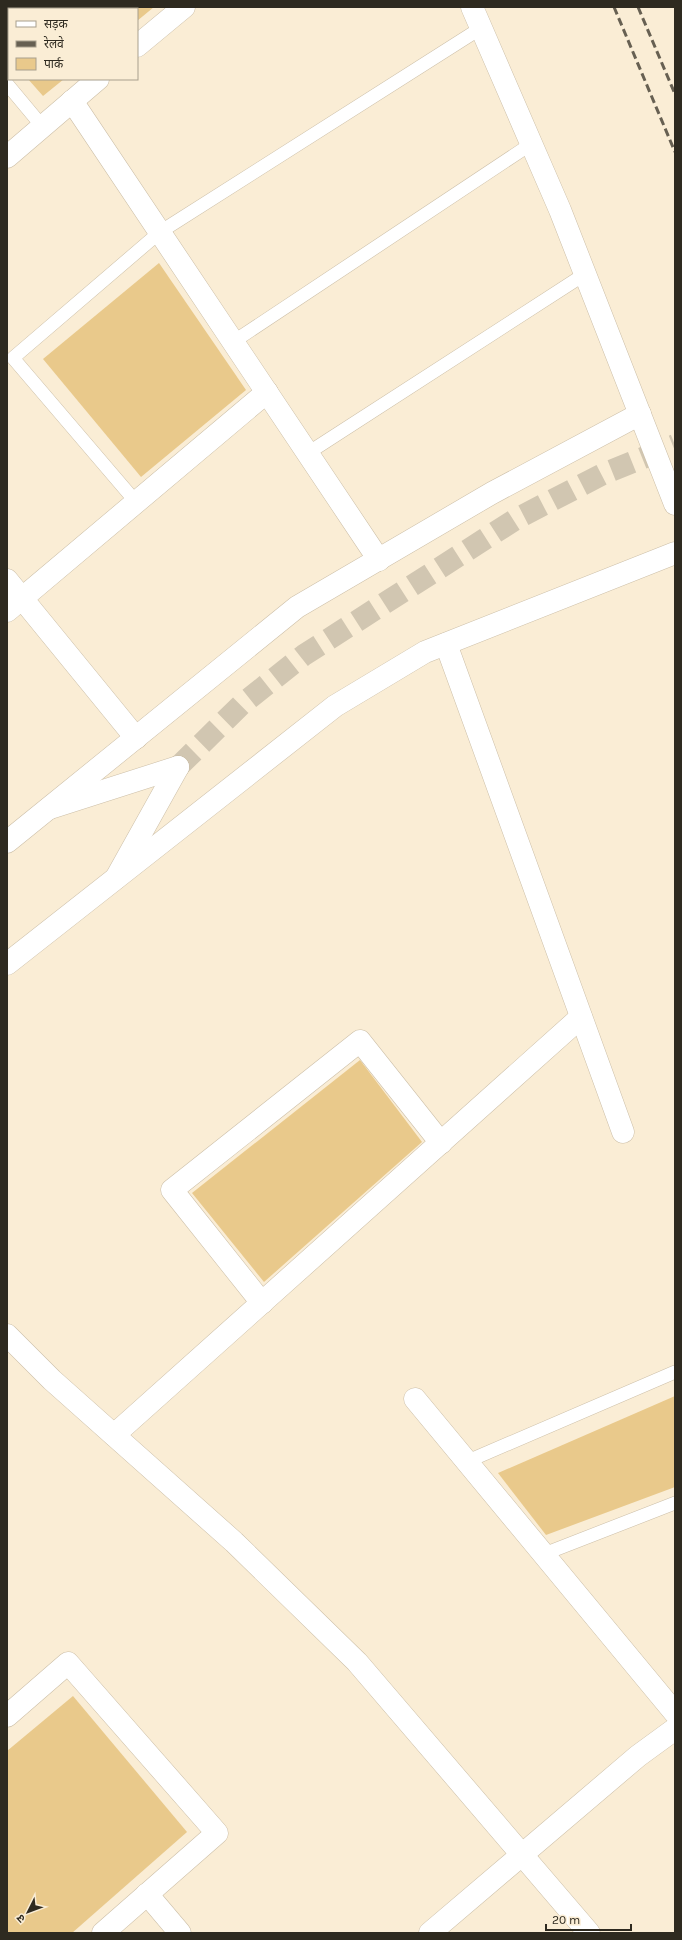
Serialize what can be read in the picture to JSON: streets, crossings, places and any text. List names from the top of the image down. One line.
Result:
{"legend":["सड़क","रेलवे","पार्क"],"scale_bar":"20 m","north":"bottom left"}
